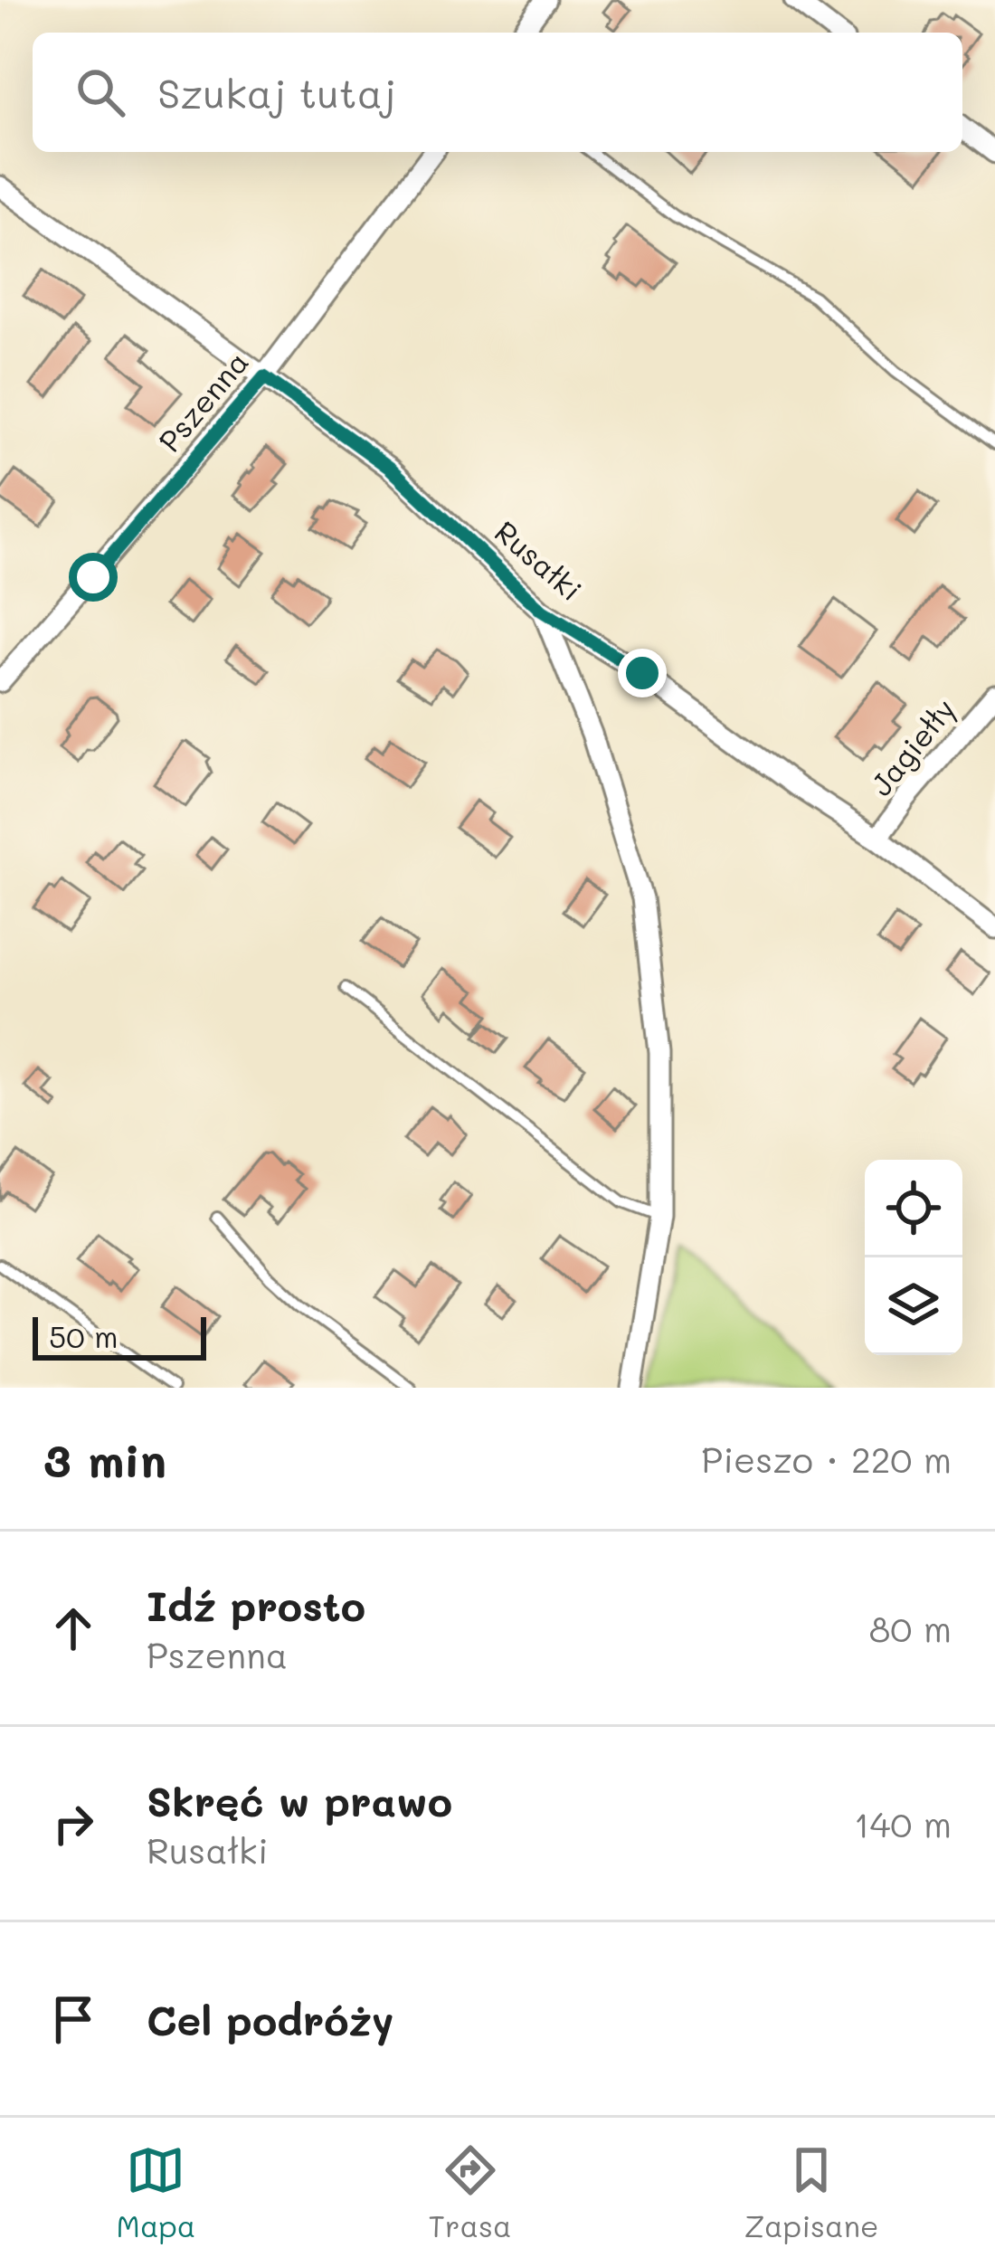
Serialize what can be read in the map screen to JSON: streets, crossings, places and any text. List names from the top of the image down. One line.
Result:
{"streets":{"street":["Pszenna","Rusałki","Jagiełły"]},"crossings":[["Pszenna","Rusałki"],["Rusałki","Jagiełły"]],"scale_bar":"50 m","page":{"search":"Szukaj tutaj","scale":"50 m","heading":["3 min","Pieszo · 220 m"],"list":[["Idź prosto","Pszenna","80 m"],["Skręć w prawo","Rusałki","140 m"],"Cel podróży"],"nav":["Mapa","Trasa","Zapisane"]}}
